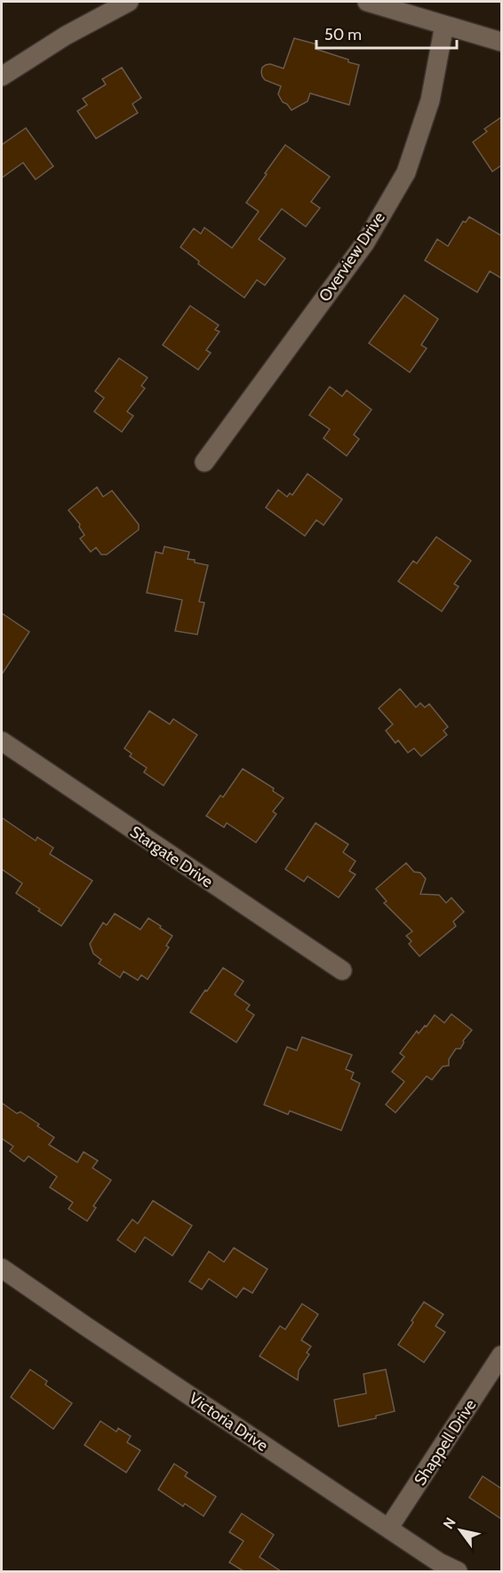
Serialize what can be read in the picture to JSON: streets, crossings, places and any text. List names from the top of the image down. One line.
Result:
{"streets":{"street":["Overview Drive","Stargate Drive","Victoria Drive","Shappell Drive"]},"crossings":[["Victoria Drive","Shappell Drive"]],"scale_bar":"50 m","north":"top left"}
